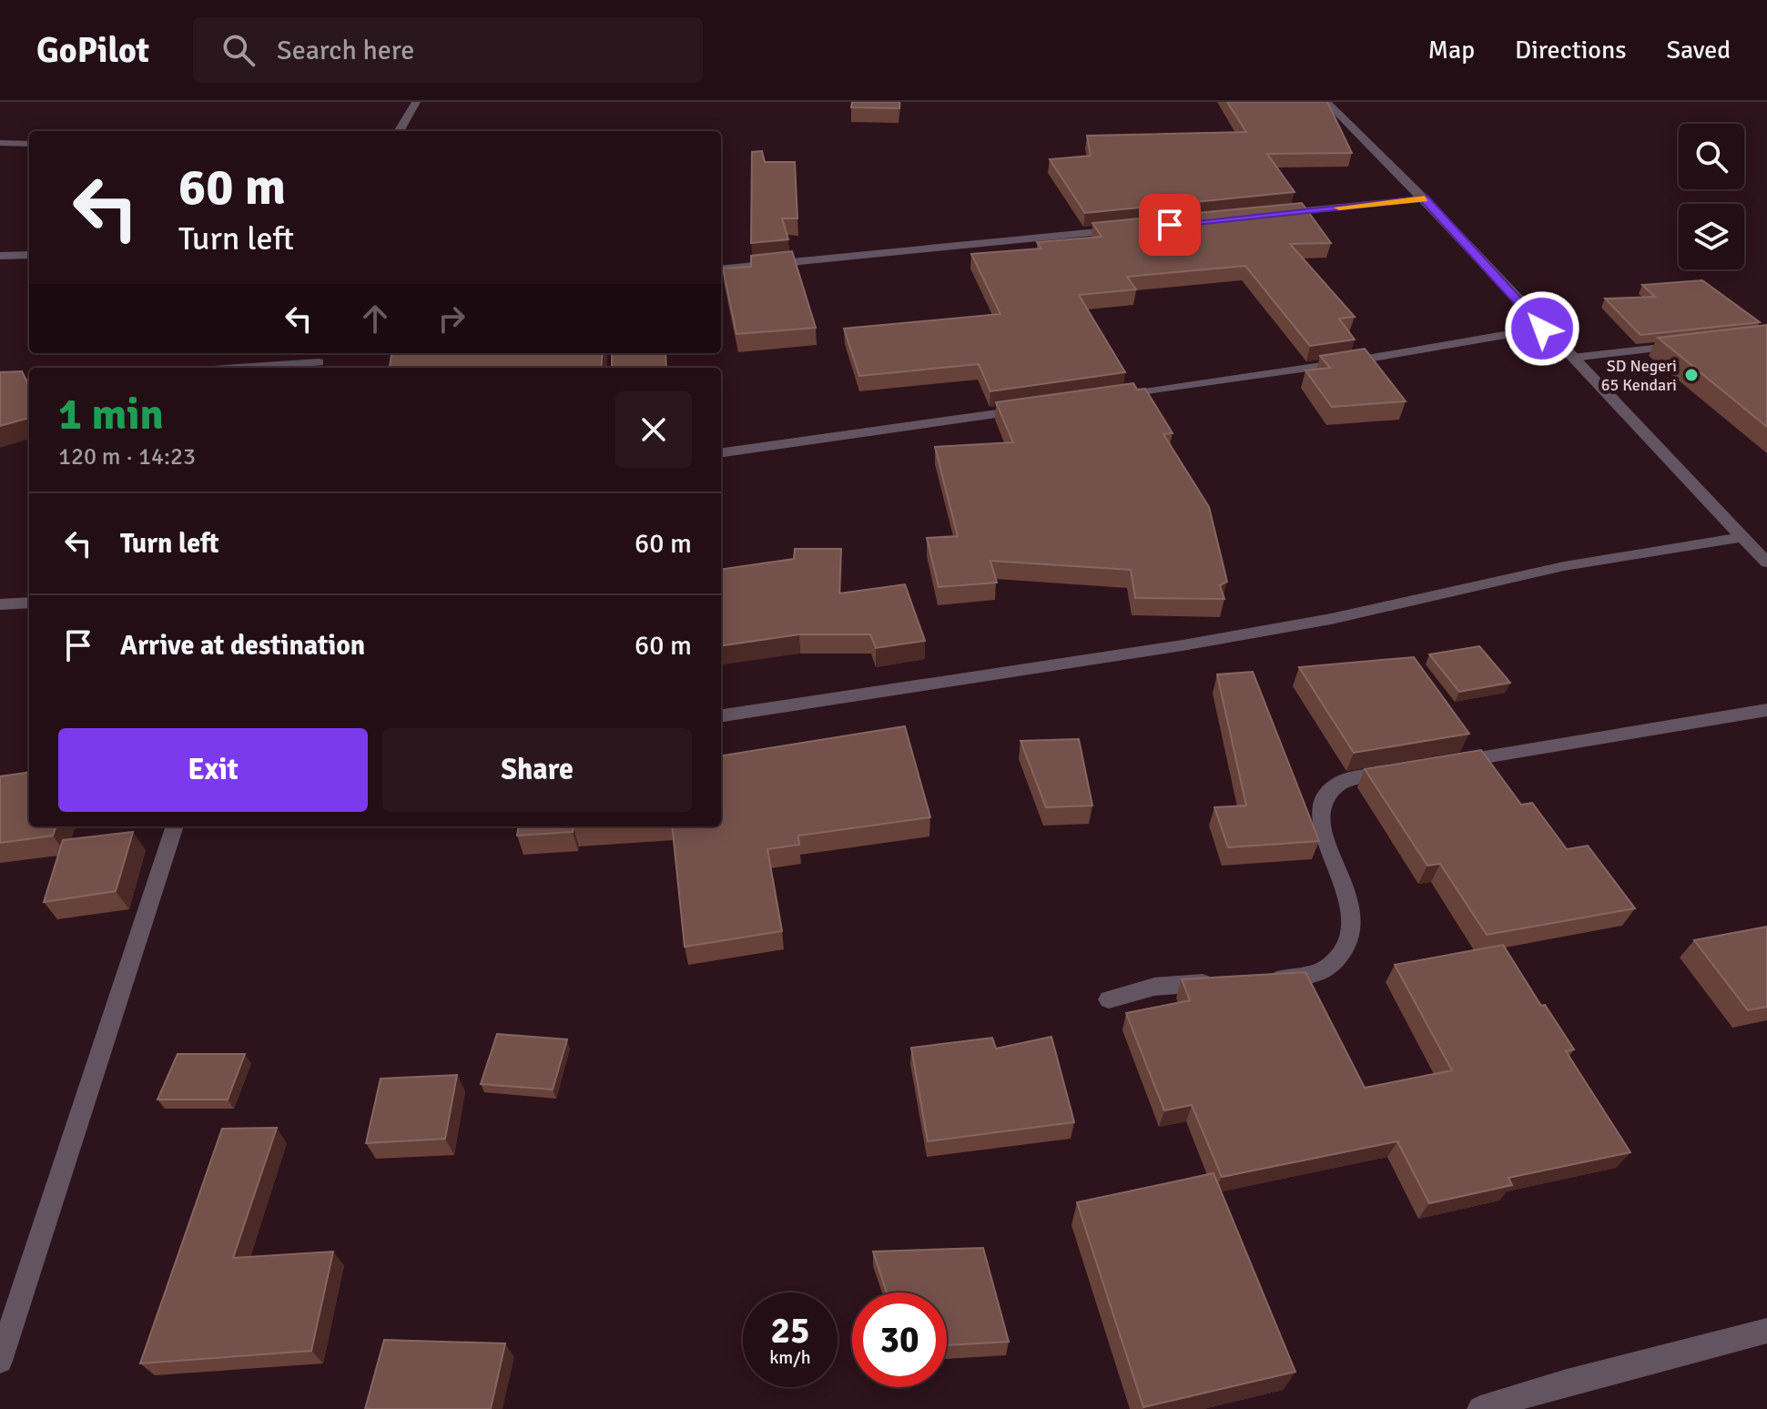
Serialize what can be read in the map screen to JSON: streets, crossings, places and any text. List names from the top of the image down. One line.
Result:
{"places":["SD Negeri 65 Kendari"],"page":{"header":"GoPilot","search":"Search here","nav":["Map","Directions","Saved"],"turn":["60 m","Turn left"],"heading":["1 min","120 m · 14:23"],"list":[{"name":"Turn left","value":"60 m"},{"name":"Arrive at destination","value":"60 m"}],"buttons":["Exit","Share"],"speed":"25 km/h","limit":"30"}}
